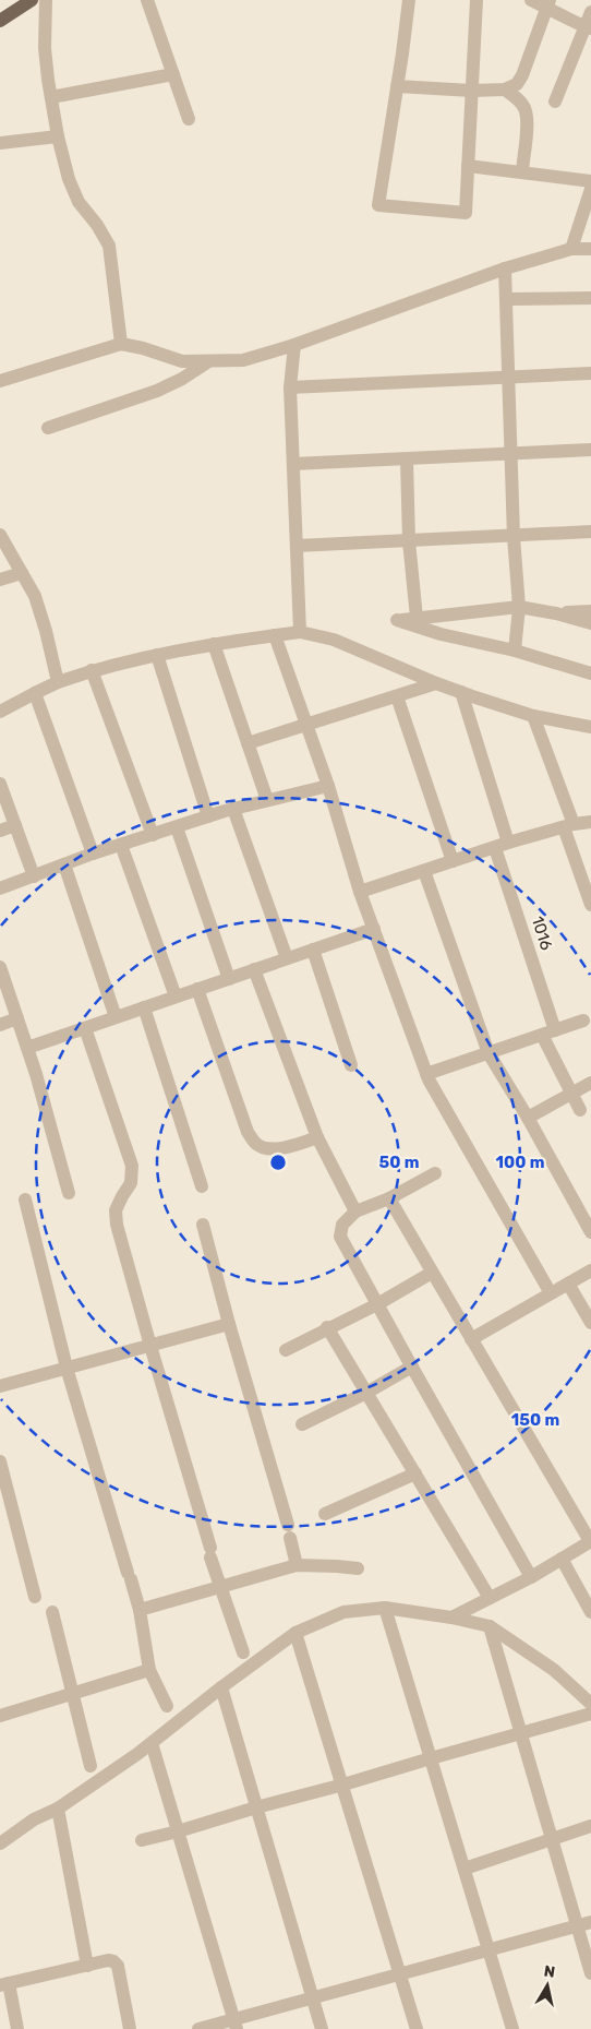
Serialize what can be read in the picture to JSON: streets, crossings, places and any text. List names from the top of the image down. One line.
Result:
{"streets":{"street":["1016"]},"north":"top","rings":["50 m","100 m","150 m"]}
